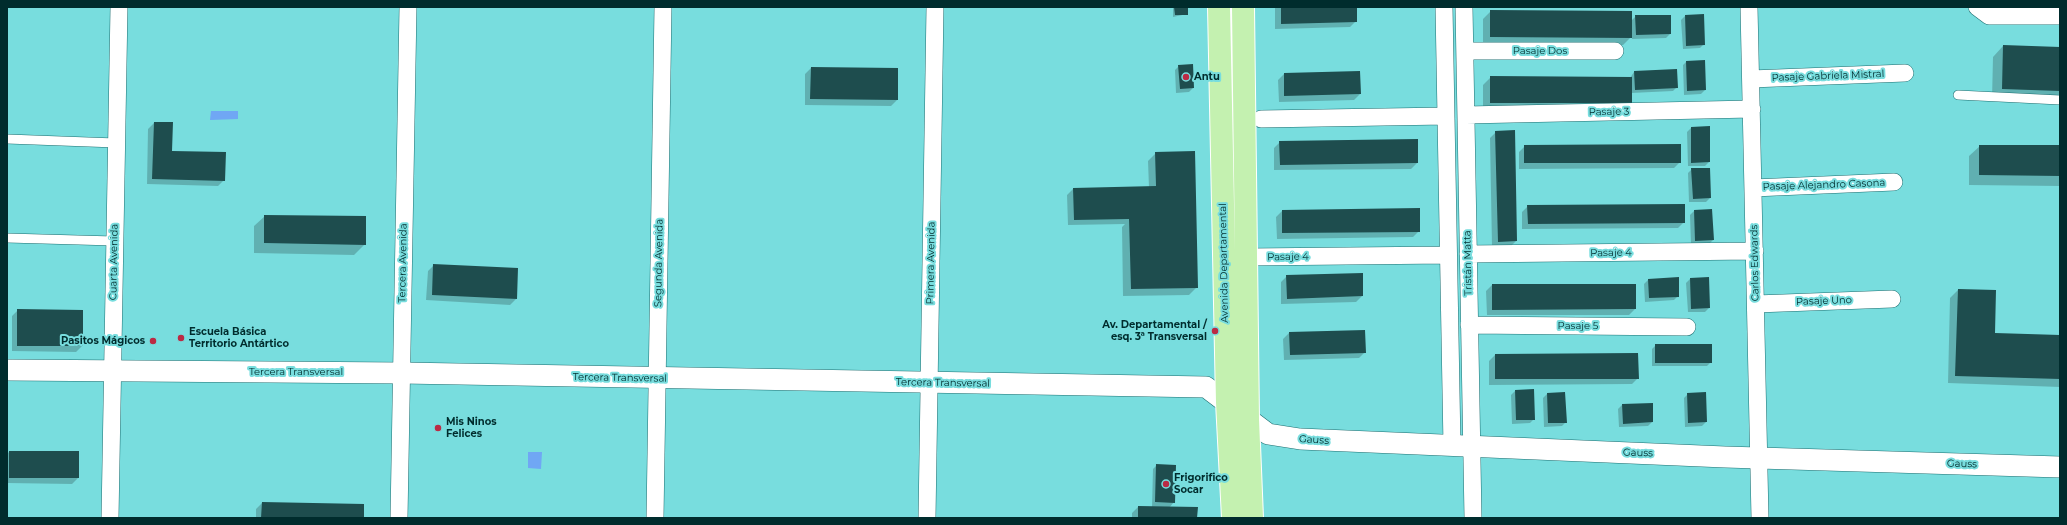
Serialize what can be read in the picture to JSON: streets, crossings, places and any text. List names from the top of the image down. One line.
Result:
{"streets":{"main road":["Avenida Departamental"],"street":["Pasaje Dos","Pasaje Gabriela Mistral","Pasaje 3","Pasaje Alejandro Casona","Pasaje 4","Cuarta Avenida","Tercera Avenida","Segunda Avenida","Primera Avenida","Tristán Matta","Carlos Edwards","Pasaje Uno","Pasaje 5","Tercera Transversal","Gauss"]},"crossings":[["Pasaje Dos","Tristán Matta"],["Pasaje Gabriela Mistral","Carlos Edwards"],["Pasaje 3","Tristán Matta"],["Pasaje 3","Carlos Edwards"],["Pasaje Alejandro Casona","Carlos Edwards"],["Pasaje 4","Tristán Matta"],["Pasaje 4","Carlos Edwards"],["Cuarta Avenida","Tercera Transversal"],["Tercera Avenida","Tercera Transversal"],["Segunda Avenida","Tercera Transversal"],["Primera Avenida","Tercera Transversal"],["Avenida Departamental","Tercera Transversal"],["Avenida Departamental","Gauss"],["Tristán Matta","Pasaje 5"],["Tristán Matta","Gauss"],["Carlos Edwards","Pasaje Uno"],["Carlos Edwards","Gauss"],["Tercera Transversal","Gauss"]],"places":["Antu","Av. Departamental / esq. 3ª Transversal","Escuela Básica Territorio Antártico","Pasitos Mágicos","Mis Ninos Felices","Frigorifico Socar"]}
